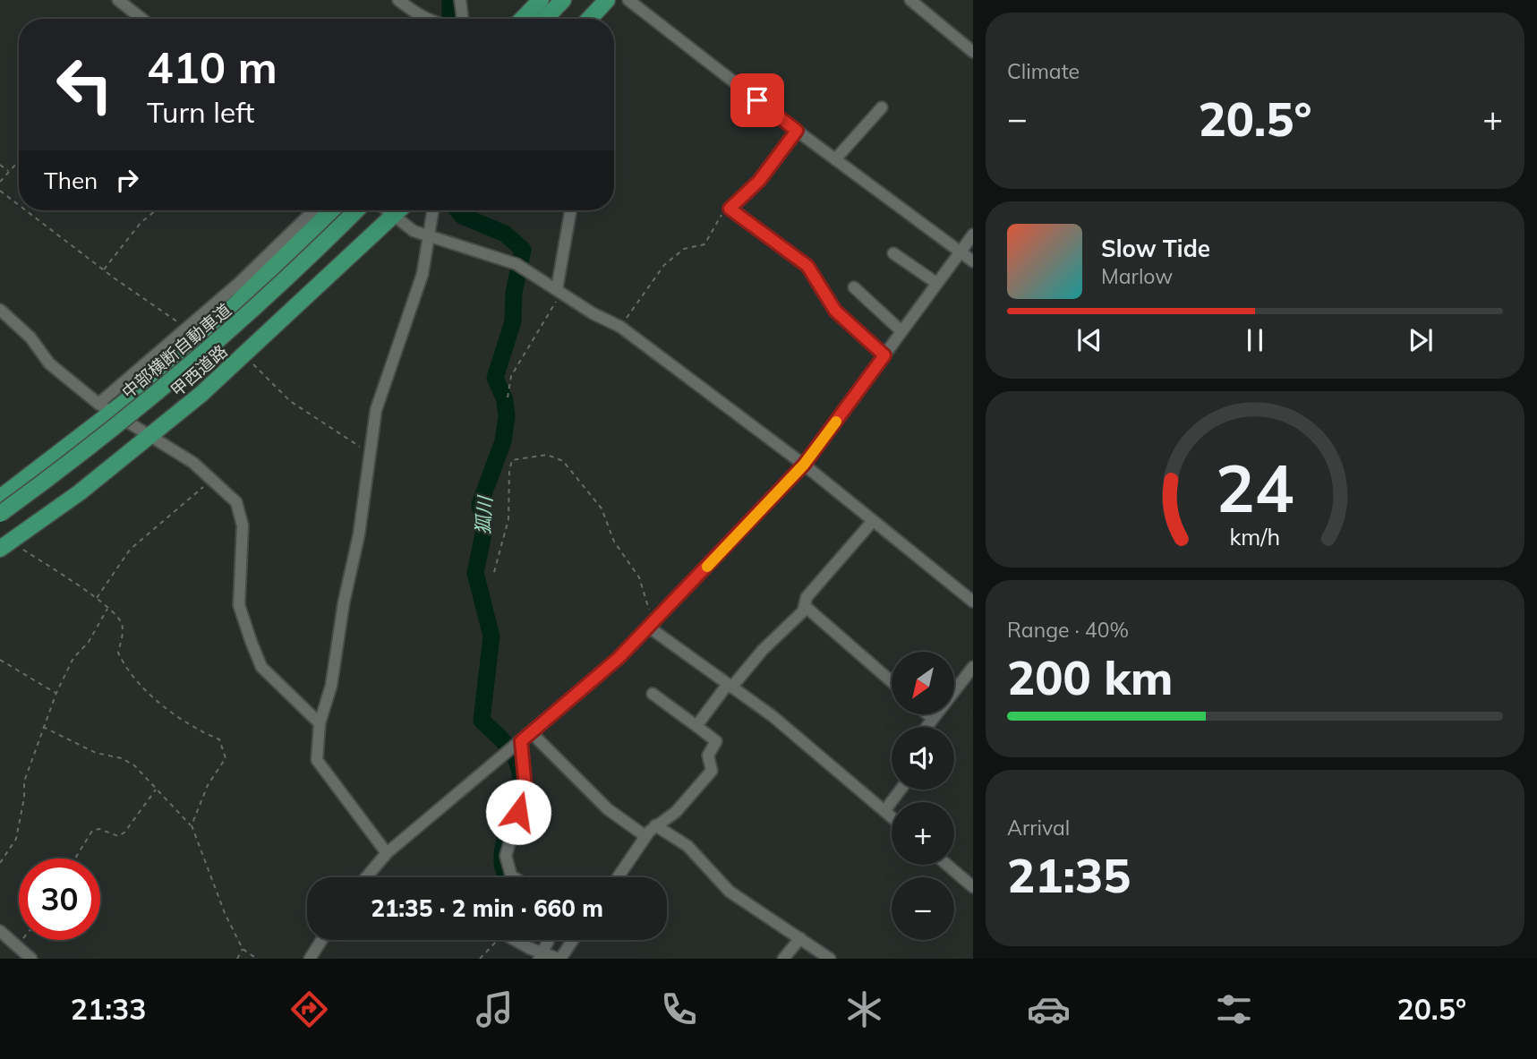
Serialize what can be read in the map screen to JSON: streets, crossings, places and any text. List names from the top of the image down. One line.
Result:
{"streets":{"highway":["中部横断自動車道","甲西道路"]},"water":["狐川"],"north":"bottom left","page":{"tile":["Climate",["Range · 40%","200 km"],["Arrival","21:35"]],"turn":["410 m","Turn left"],"heat":["−","20.5°","+"],"then":"Then","song":["Slow Tide","Marlow"],"map_buttons":["+","−"],"limit":"30","trip":"21:35 · 2 min · 660 m","tabs":["21:33","20.5°"],"gauge":["24","km/h"]}}
